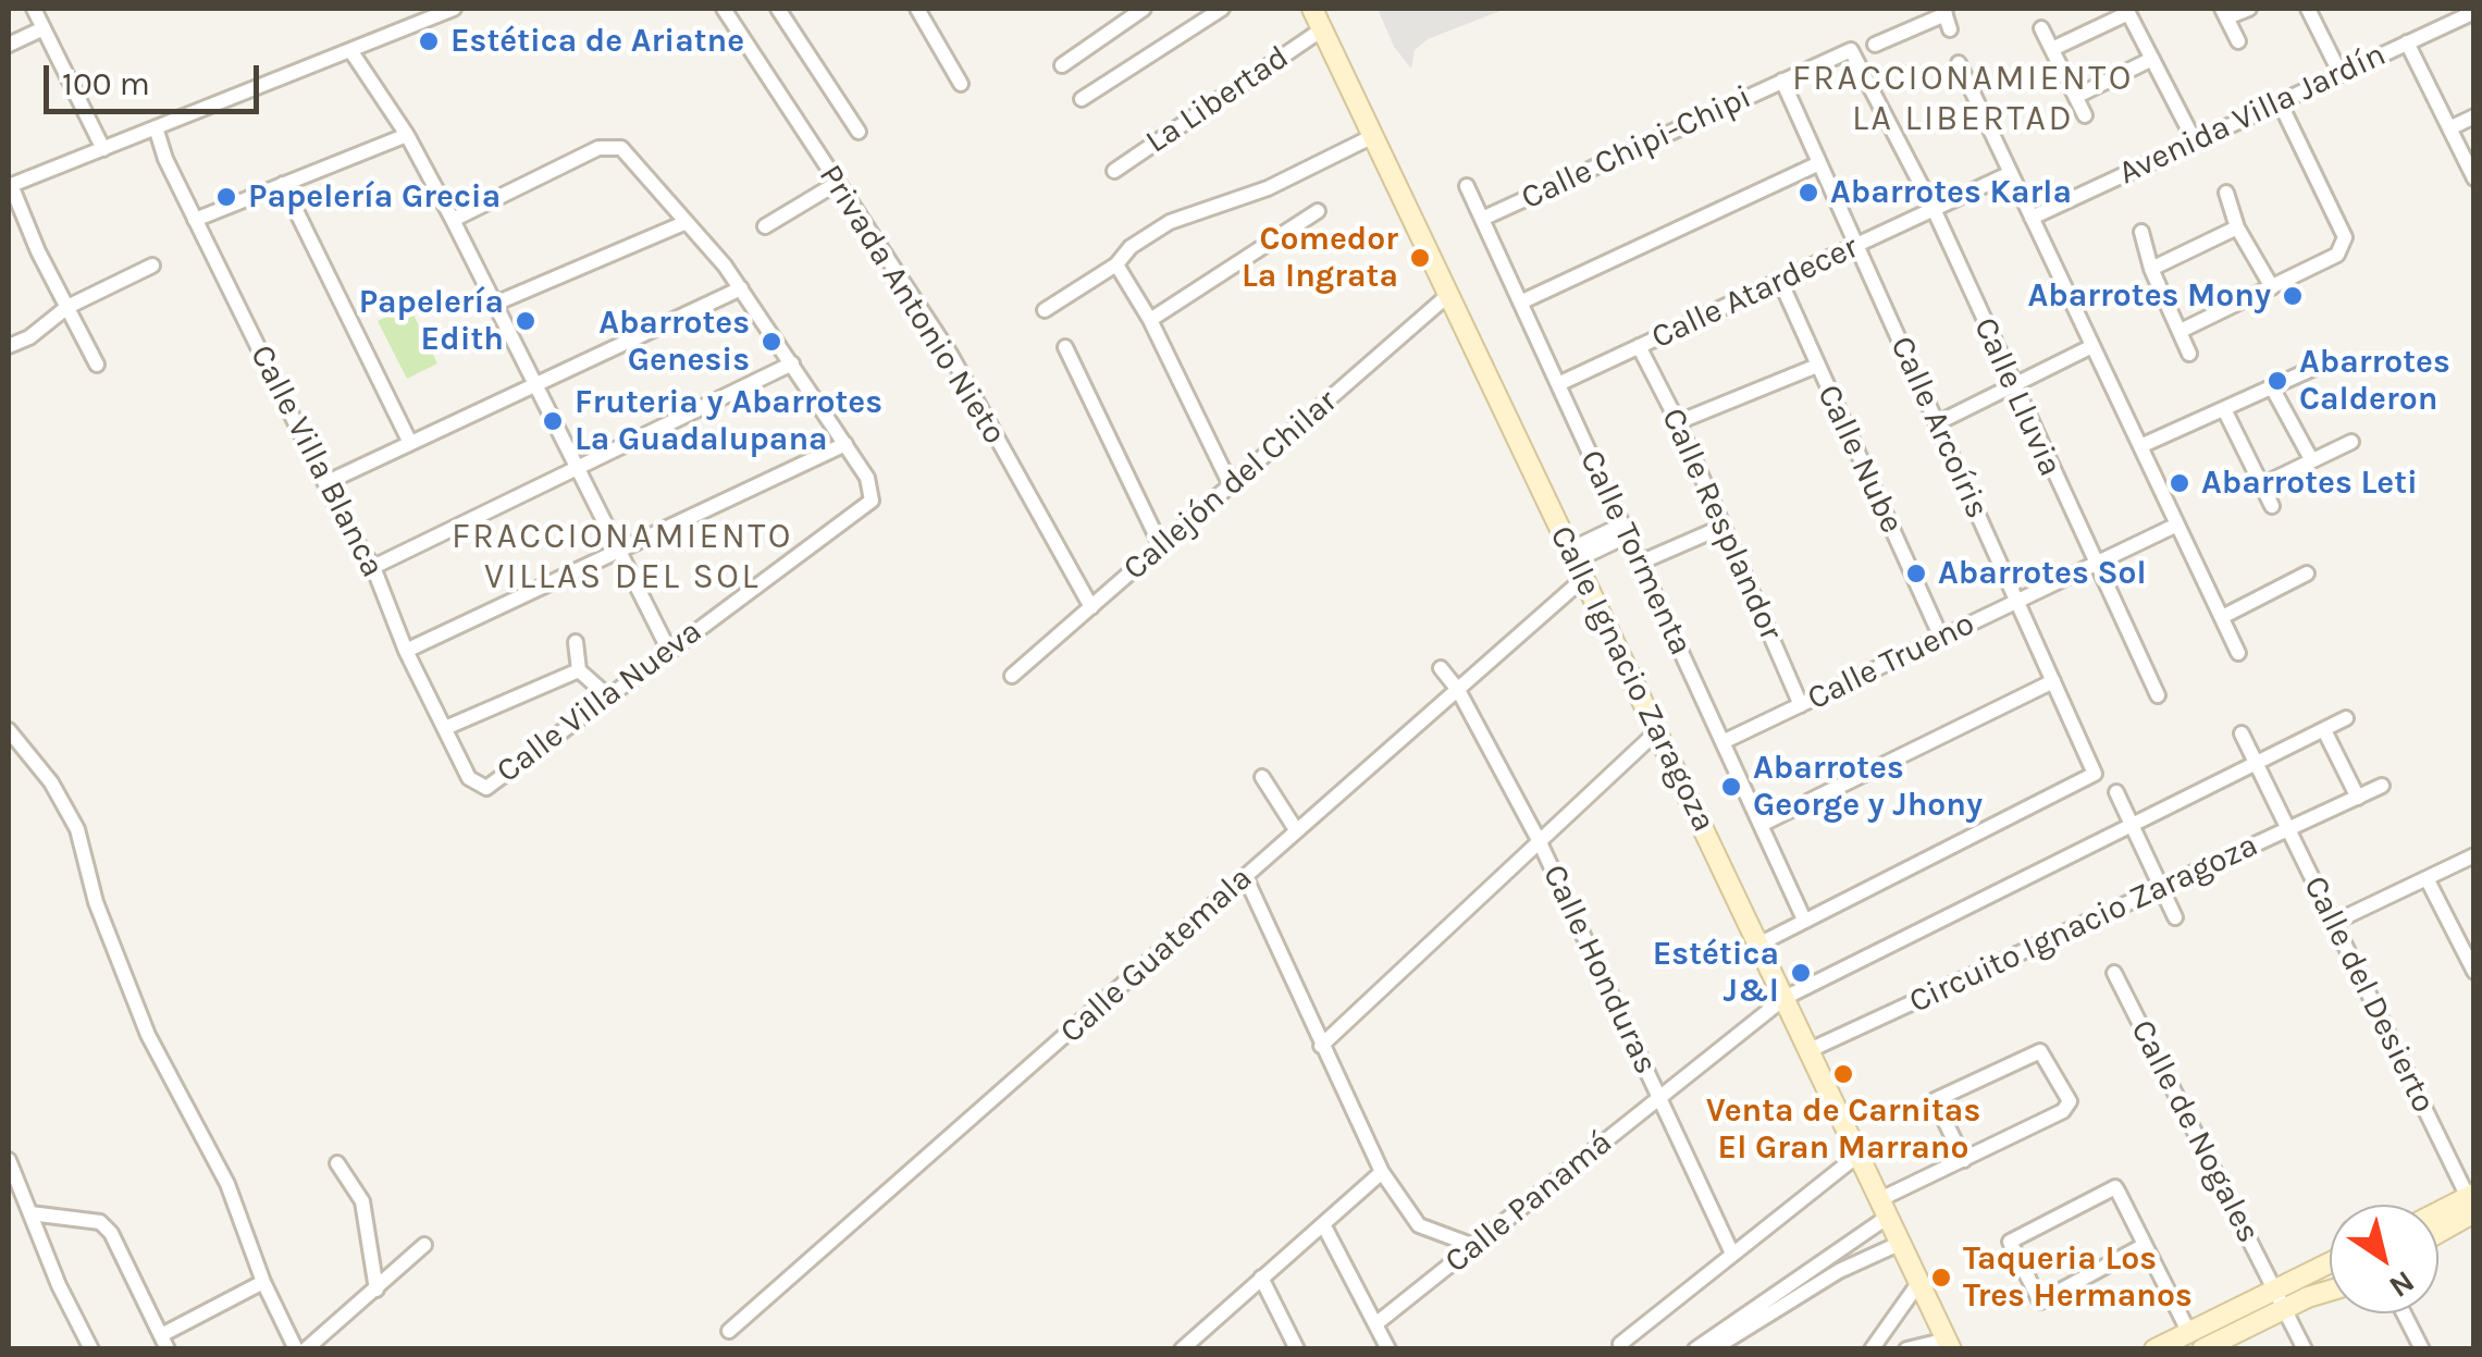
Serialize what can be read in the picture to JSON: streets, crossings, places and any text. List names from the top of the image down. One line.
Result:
{"streets":{"main road":["Calle Ignacio Zaragoza"],"street":["La Libertad","Avenida Villa Jardín","Calle Chipi-Chipi","Calle Atardecer","Privada Antonio Nieto","Calle Lluvia","Calle Arcoíris","Calle Nube","Calle Villa Blanca","Callejón del Chilar","Calle Resplandor","Calle Tormenta","Calle Trueno","Calle Villa Nueva","Circuito Ignacio Zaragoza","Calle Guatemala","Calle Honduras","Calle del Desierto","Calle de Nogales","Calle Panamá"]},"crossings":[["La Libertad","Calle Ignacio Zaragoza"],["Calle Chipi-Chipi","Calle Lluvia"],["Calle Chipi-Chipi","Calle Arcoíris"],["Calle Chipi-Chipi","Calle Tormenta"],["Calle Atardecer","Calle Lluvia"],["Calle Atardecer","Calle Arcoíris"],["Calle Atardecer","Calle Nube"],["Calle Atardecer","Calle Resplandor"],["Calle Atardecer","Calle Tormenta"],["Privada Antonio Nieto","Callejón del Chilar"],["Calle Lluvia","Calle Trueno"],["Calle Arcoíris","Calle Tormenta"],["Calle Arcoíris","Calle Trueno"],["Calle Nube","Calle Trueno"],["Calle Villa Blanca","Calle Villa Nueva"],["Callejón del Chilar","Calle Ignacio Zaragoza"],["Calle Resplandor","Calle Trueno"],["Calle Tormenta","Calle Trueno"],["Calle Tormenta","Calle Guatemala"],["Calle Ignacio Zaragoza","Circuito Ignacio Zaragoza"],["Calle Ignacio Zaragoza","Calle Guatemala"],["Calle Ignacio Zaragoza","Calle Panamá"],["Circuito Ignacio Zaragoza","Calle del Desierto"],["Circuito Ignacio Zaragoza","Calle Panamá"],["Calle Guatemala","Calle Honduras"],["Calle Honduras","Calle Panamá"]],"districts":["FRACCIONAMIENTO LA LIBERTAD","FRACCIONAMIENTO VILLAS DEL SOL"],"places":["Estética de Ariatne","Abarrotes Karla","Papelería Grecia","Comedor La Ingrata","Abarrotes Mony","Papelería Edith","Abarrotes Genesis","Abarrotes Calderon","Fruteria y Abarrotes La Guadalupana","Abarrotes Leti","Abarrotes Sol","Abarrotes George y Jhony","Estética J&l","Venta de Carnitas El Gran Marrano","Taqueria Los Tres Hermanos"],"scale_bar":"100 m","north":"bottom right"}
